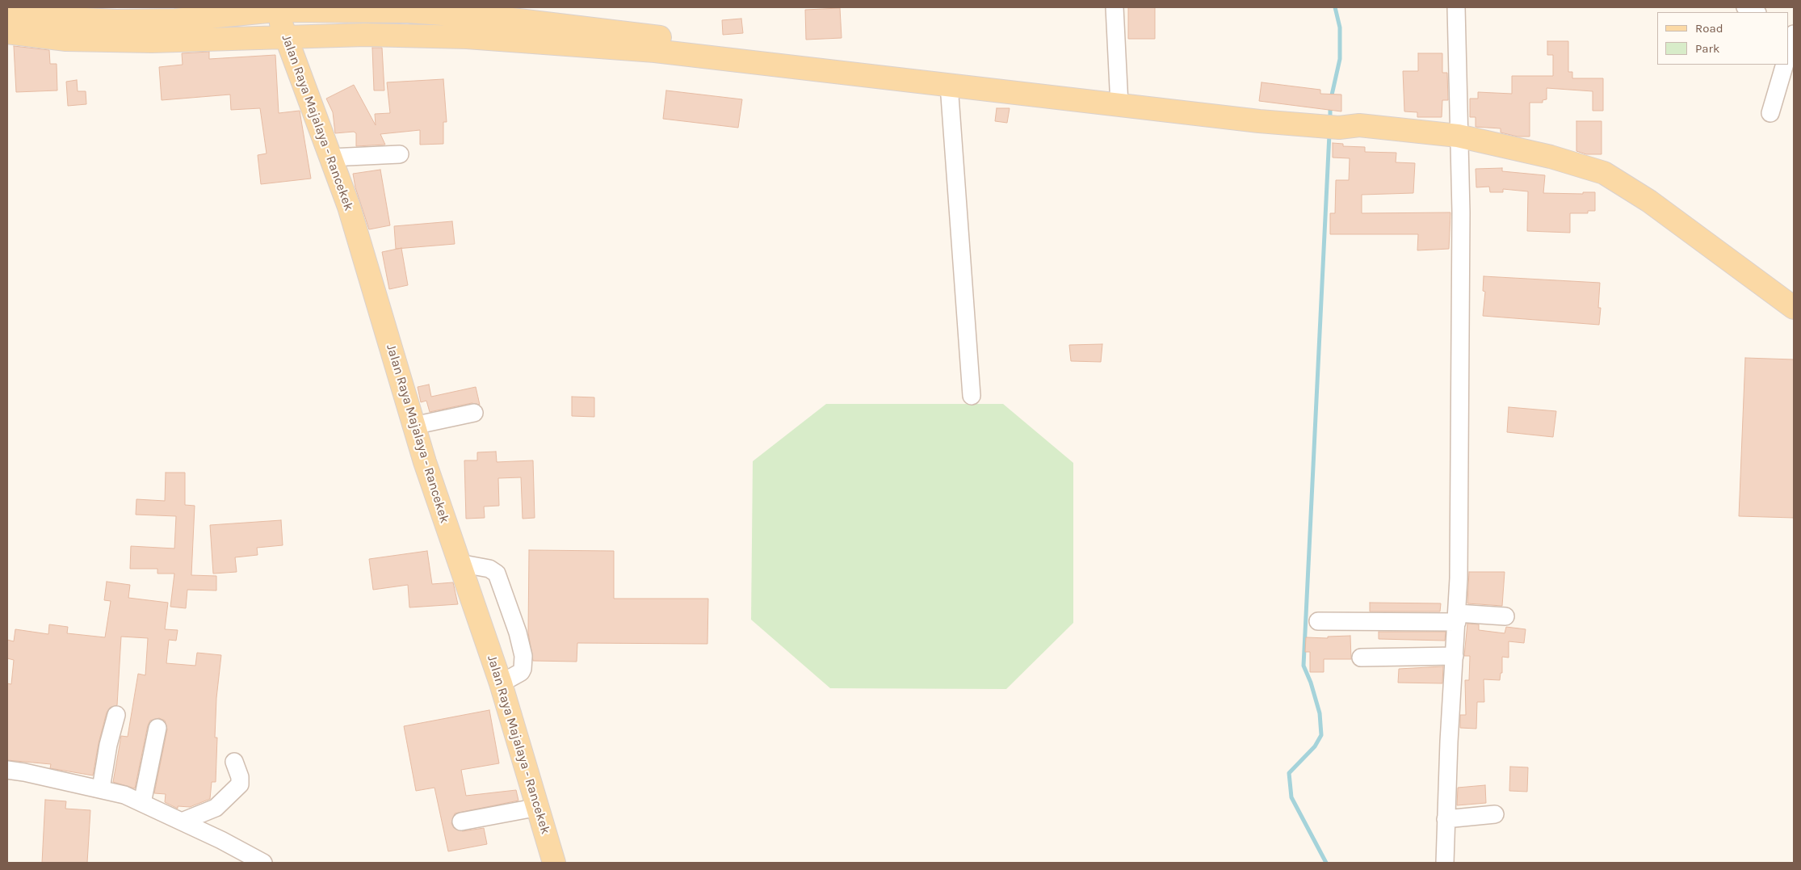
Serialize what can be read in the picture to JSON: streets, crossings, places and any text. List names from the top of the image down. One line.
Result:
{"streets":{"main road":["Jalan Raya Majalaya - Rancekek"]},"legend":["Road","Park"]}
